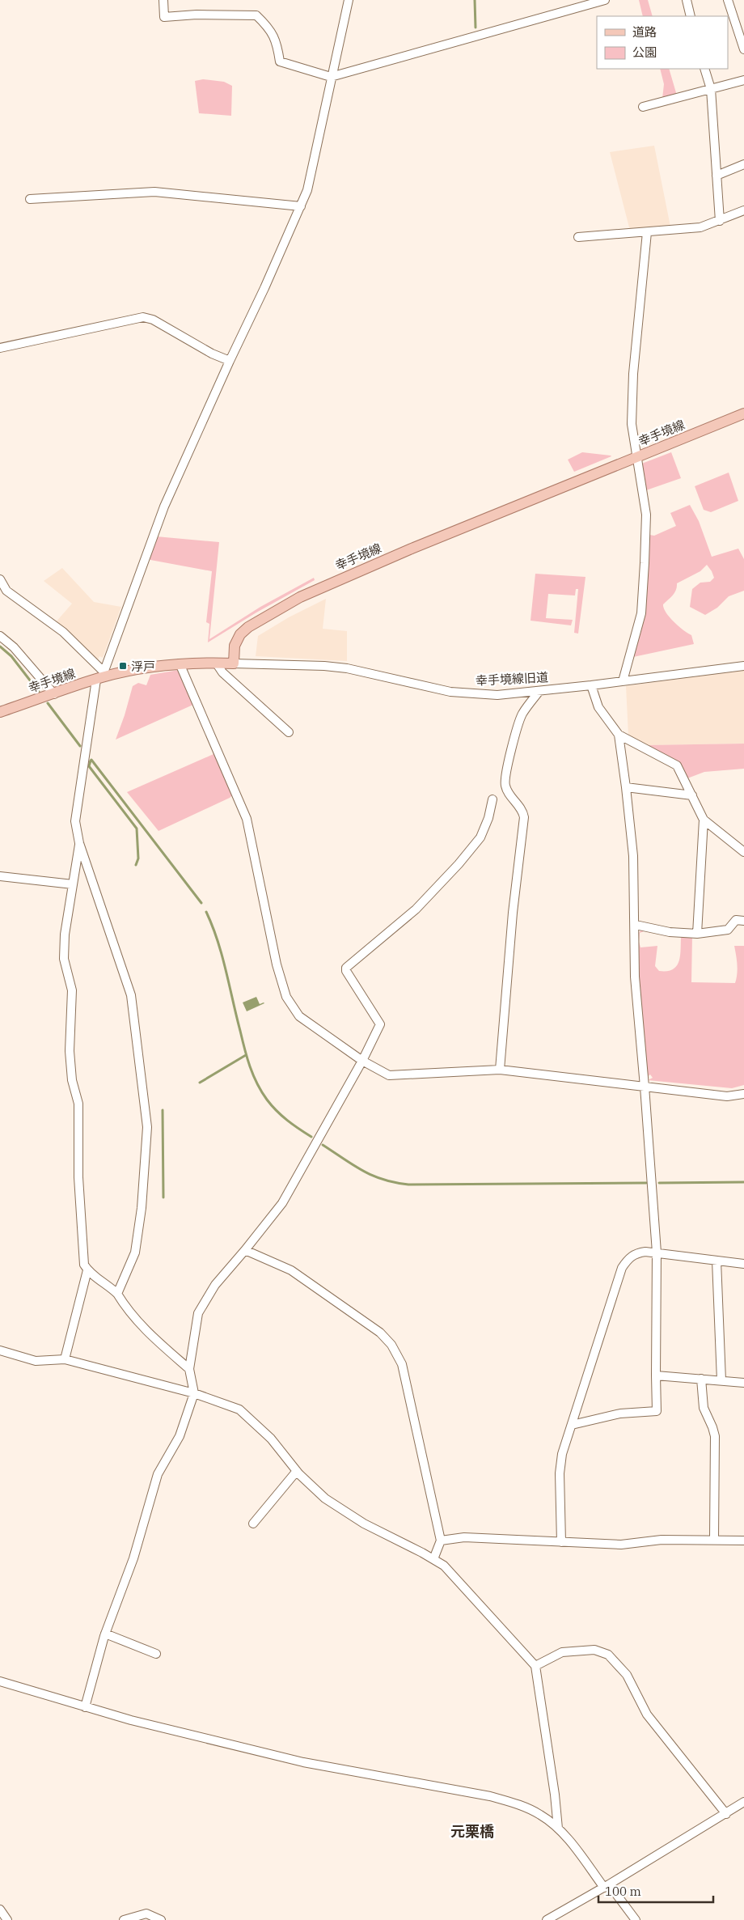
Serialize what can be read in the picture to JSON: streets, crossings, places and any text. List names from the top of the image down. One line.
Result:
{"streets":{"main road":["幸手境線"],"street":["幸手境線旧道"]},"crossings":[["幸手境線","幸手境線旧道"]],"districts":["元栗橋"],"places":{"transit":["浮戸"]},"legend":["道路","公園"],"scale_bar":"100 m"}
